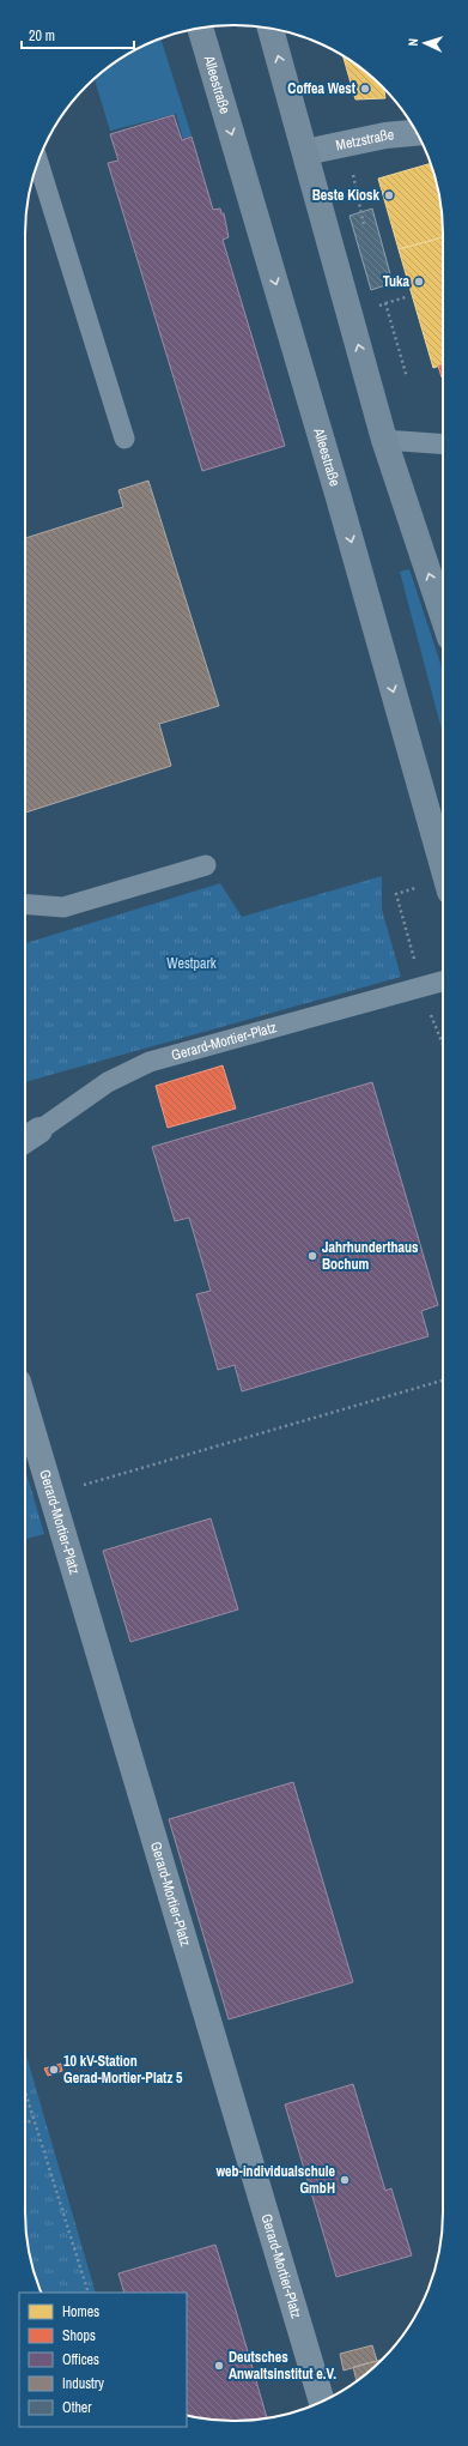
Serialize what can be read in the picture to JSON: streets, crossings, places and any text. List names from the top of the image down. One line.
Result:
{"streets":{"main road":["Alleestraße"],"street":["Metzstraße","Gerard-Mortier-Platz"]},"parks":["Westpark"],"places":["Coffea West","Beste Kiosk","Tuka","Jahrhunderthaus Bochum","10 kV-Station Gerad-Mortier-Platz 5","web-individualschule GmbH","Deutsches Anwaltsinstitut e.V."],"legend":["Homes","Shops","Offices","Industry","Other"],"scale_bar":"20 m","north":"left"}
